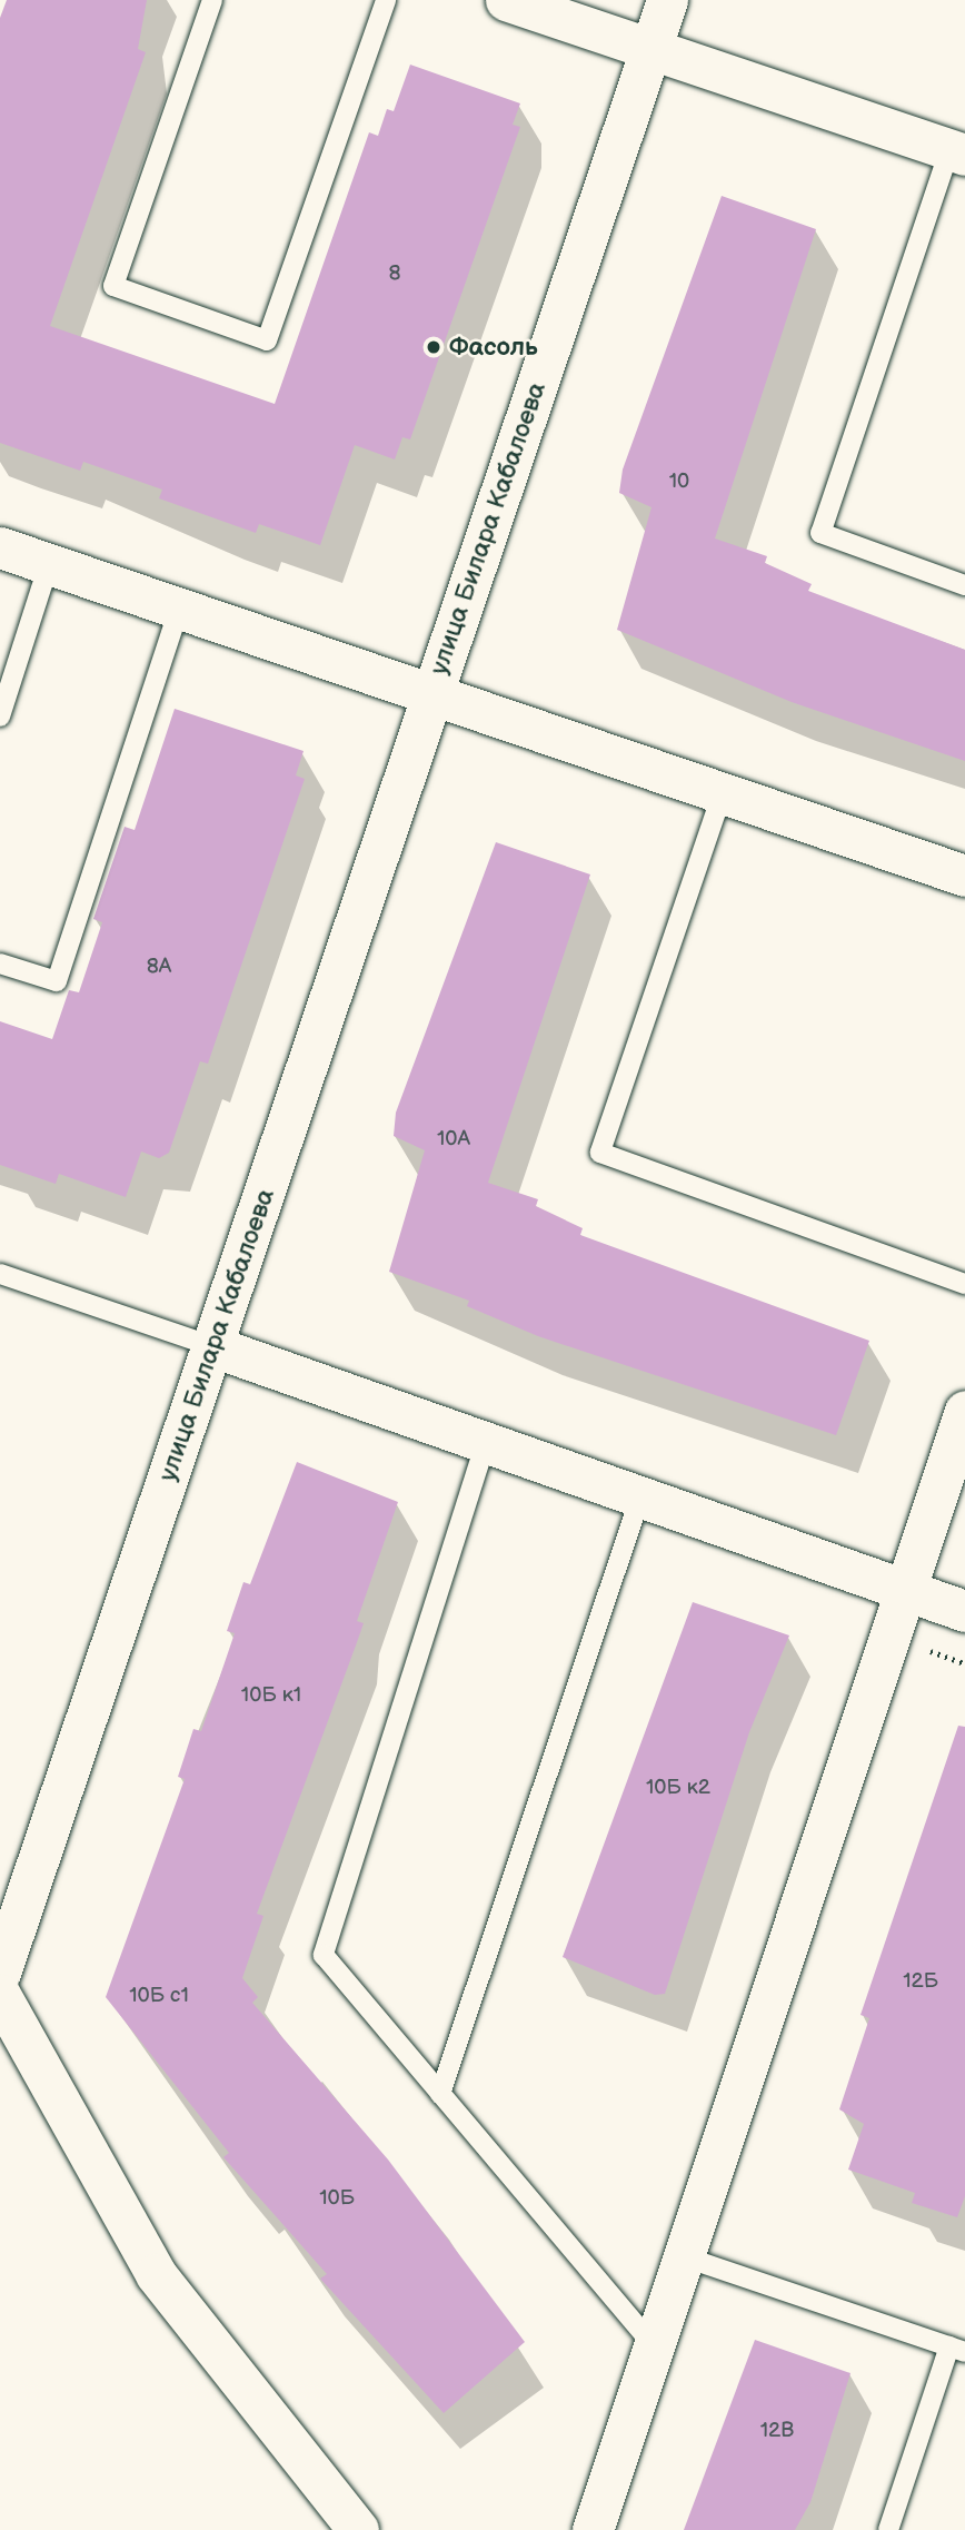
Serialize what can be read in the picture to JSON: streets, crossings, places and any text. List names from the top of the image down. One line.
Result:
{"streets":{"street":["улица Билара Кабалоева"]},"places":["Фасоль"],"house_numbers":["8","10","8А","10А","10Б к1","10Б к2","12Б","10Б с1","10Б","12В"]}
